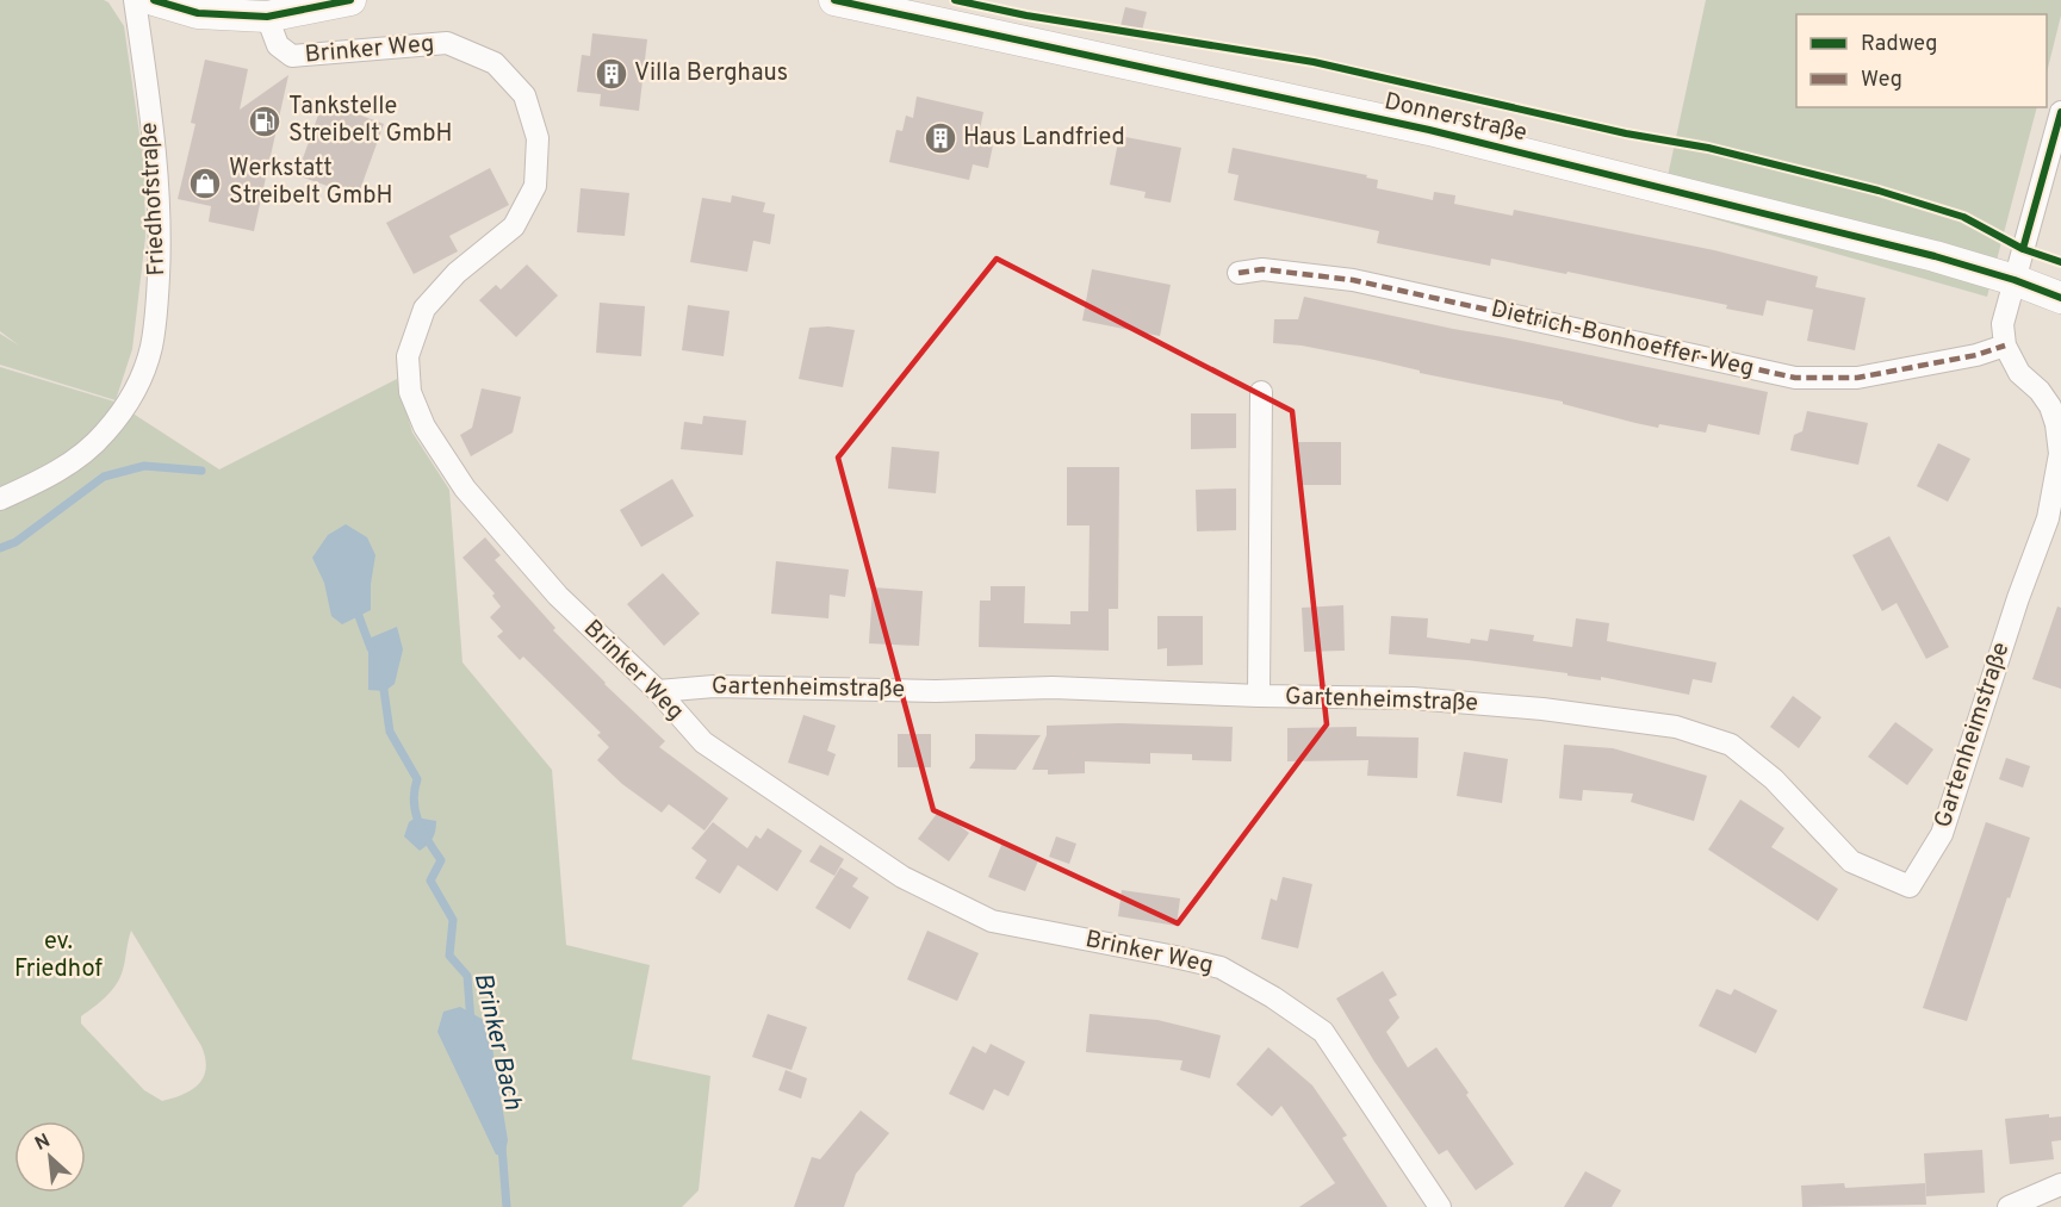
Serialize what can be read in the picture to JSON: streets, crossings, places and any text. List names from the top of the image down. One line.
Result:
{"streets":{"main road":["Donnerstraße"],"street":["Brinker Weg","Friedhofstraße","Dietrich-Bonhoeffer-Weg","Gartenheimstraße"]},"crossings":[["Brinker Weg","Gartenheimstraße"],["Dietrich-Bonhoeffer-Weg","Gartenheimstraße"]],"water":["Brinker Bach"],"parks":["ev. Friedhof"],"places":{"building":["Villa Berghaus","Haus Landfried"],"fuel station":["Tankstelle Streibelt GmbH"],"shop":["Werkstatt Streibelt GmbH"]},"legend":["Radweg","Weg"],"north":"top left"}
